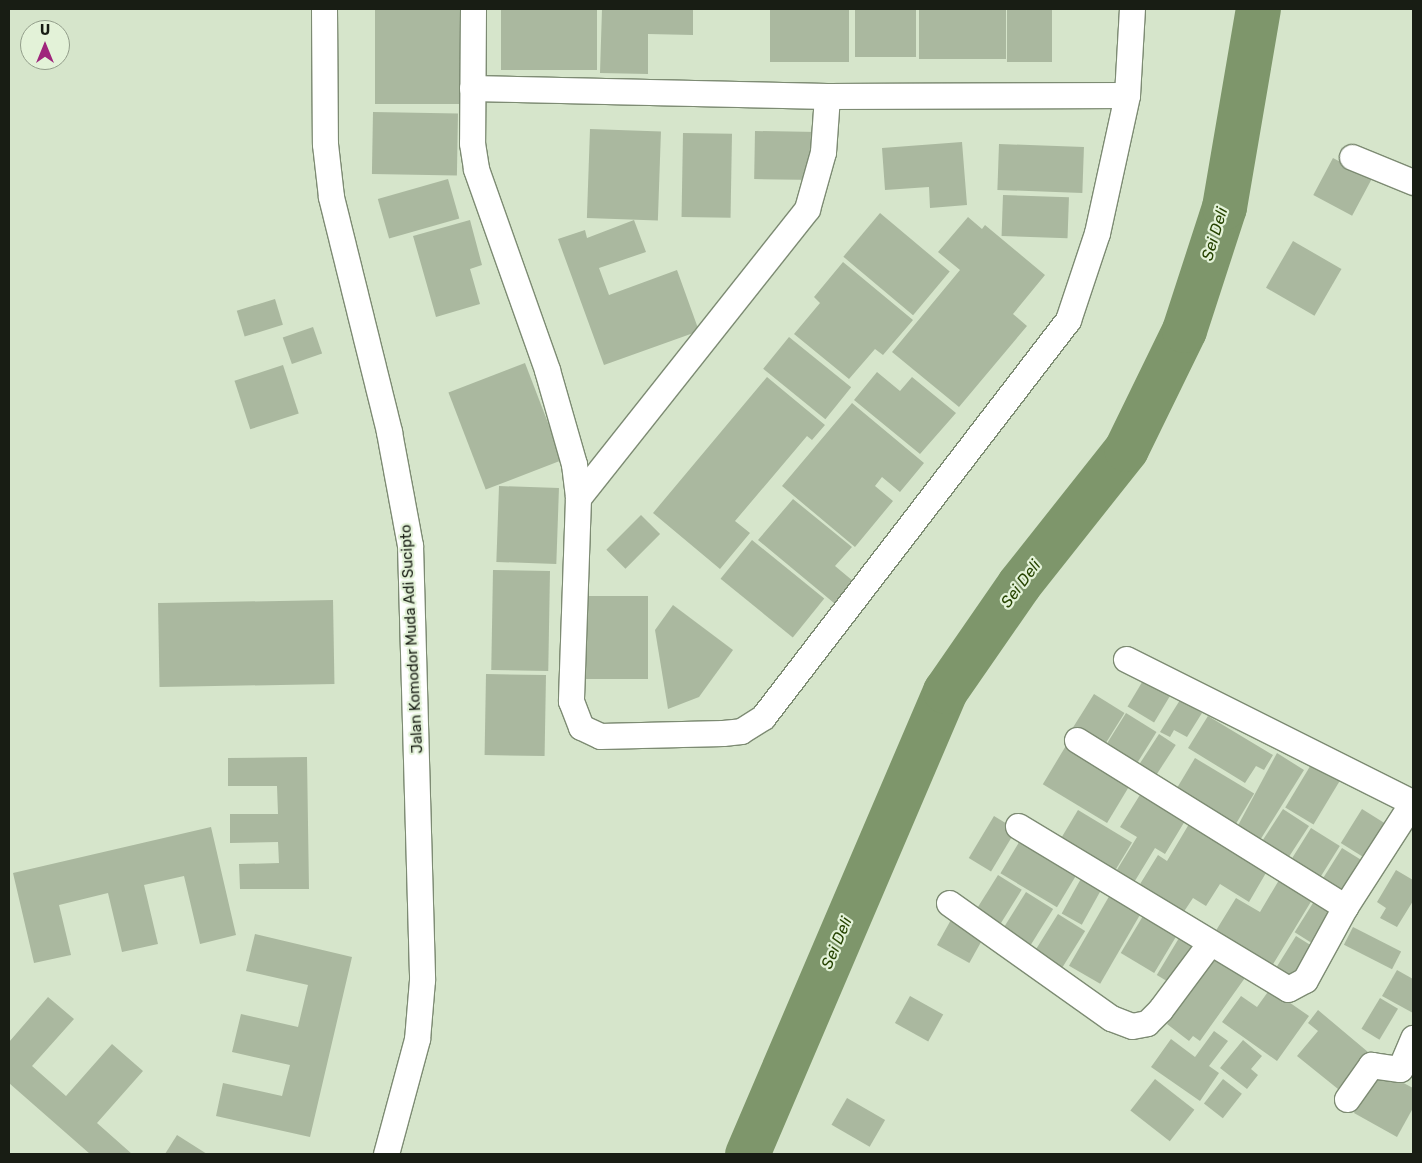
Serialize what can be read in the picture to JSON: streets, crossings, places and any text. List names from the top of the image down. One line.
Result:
{"streets":{"street":["Jalan Komodor Muda Adi Sucipto"]},"water":["Sei Deli"],"north":"top"}
